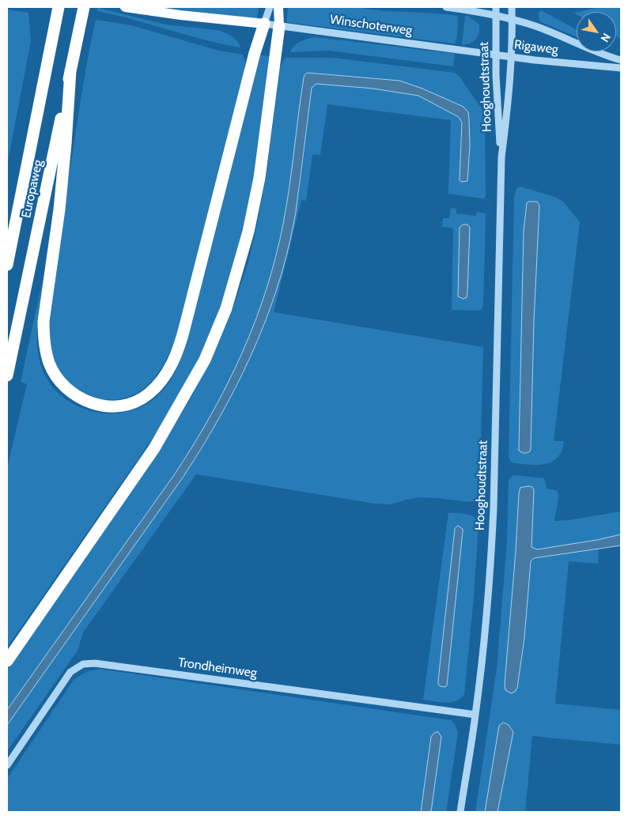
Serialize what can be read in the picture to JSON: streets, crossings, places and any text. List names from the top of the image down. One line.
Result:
{"streets":{"highway":["Europaweg"],"main road":["Winschoterweg"],"street":["Rigaweg","Hooghoudtstraat","Trondheimweg"]},"crossings":[["Winschoterweg","Rigaweg"],["Winschoterweg","Hooghoudtstraat"],["Rigaweg","Hooghoudtstraat"],["Hooghoudtstraat","Trondheimweg"]],"north":"bottom right"}
